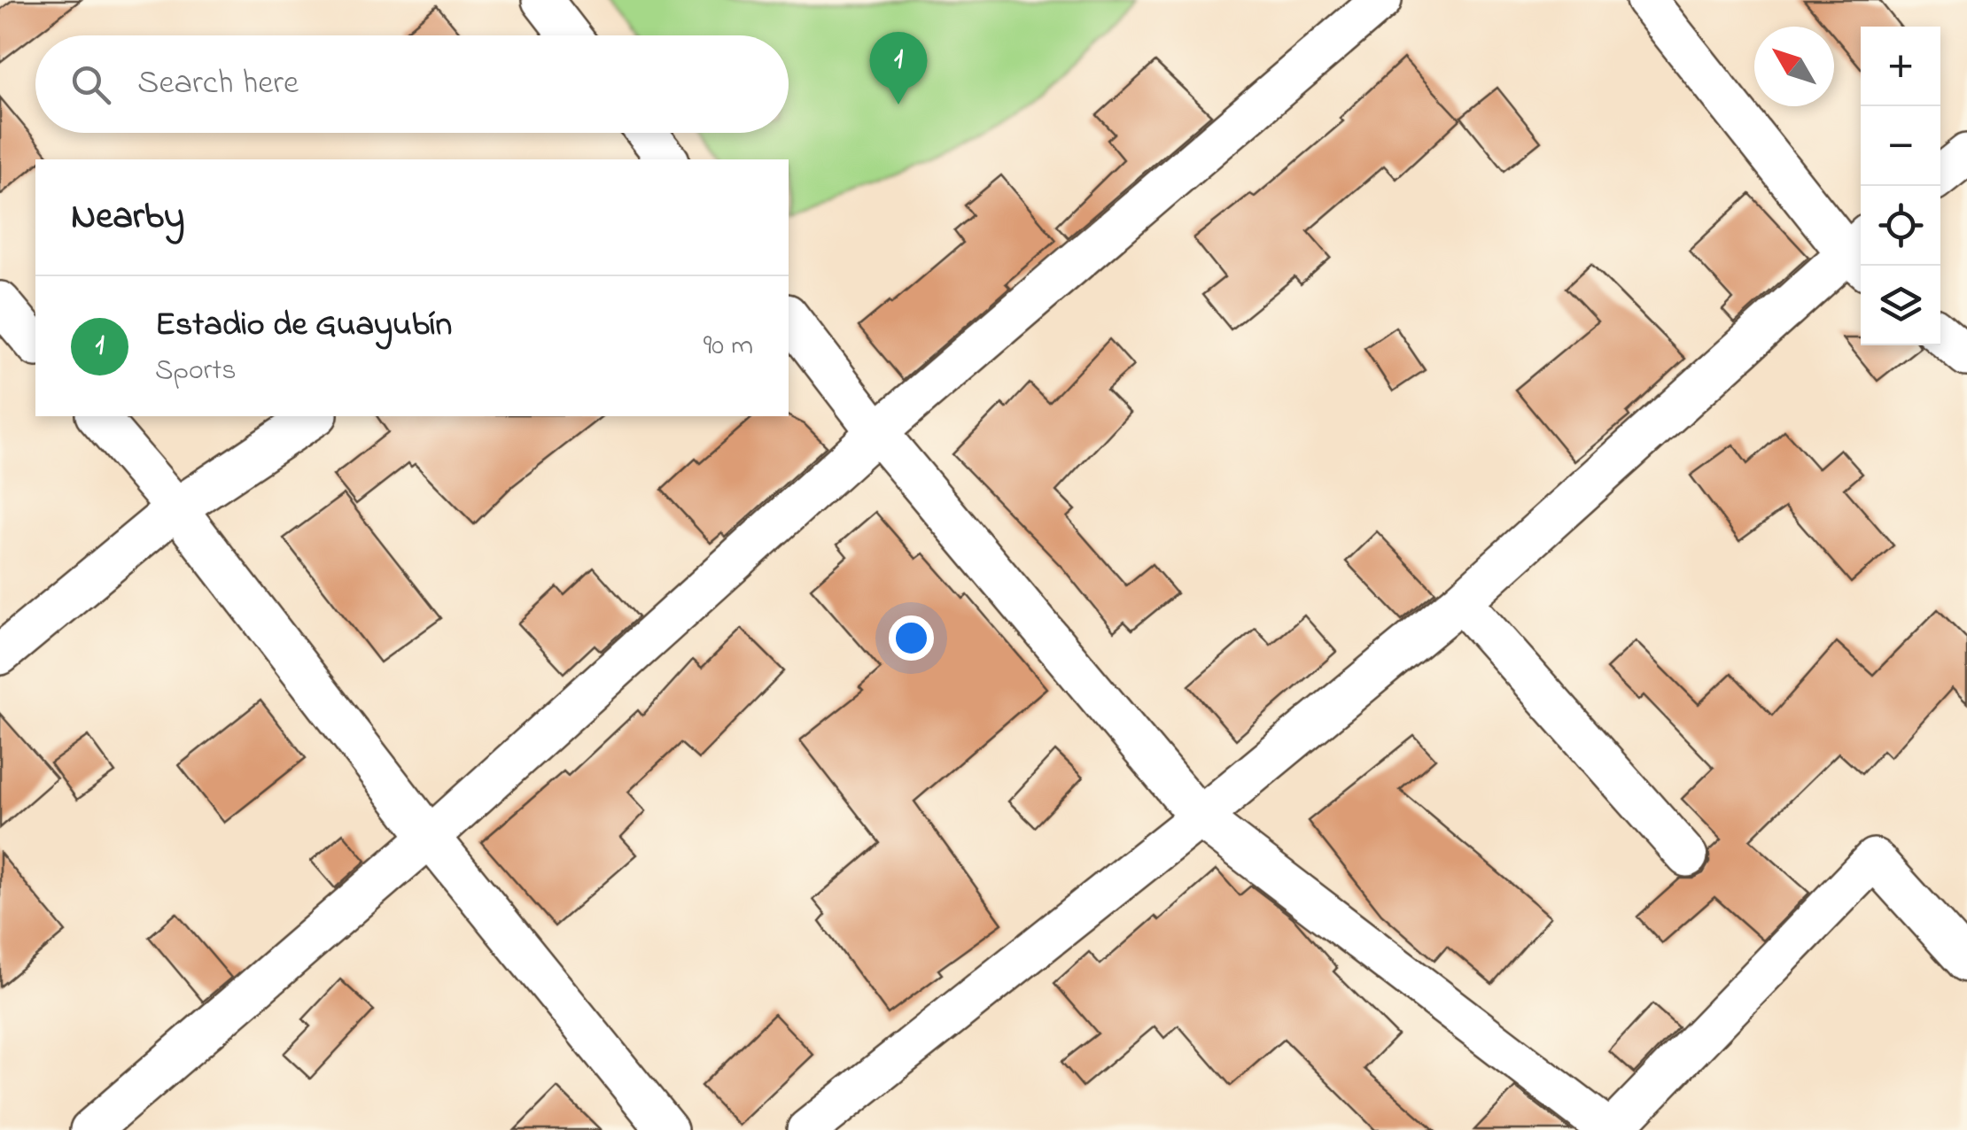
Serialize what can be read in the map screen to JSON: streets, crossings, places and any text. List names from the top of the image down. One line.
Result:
{"north":"top left","page":{"map_buttons":["+","−"],"pins":"1","search":"Search here","heading":"Nearby","list":[{"mark":"1","name":"Estadio de Guayubín","note":"Sports","value":"90 m"}]}}
